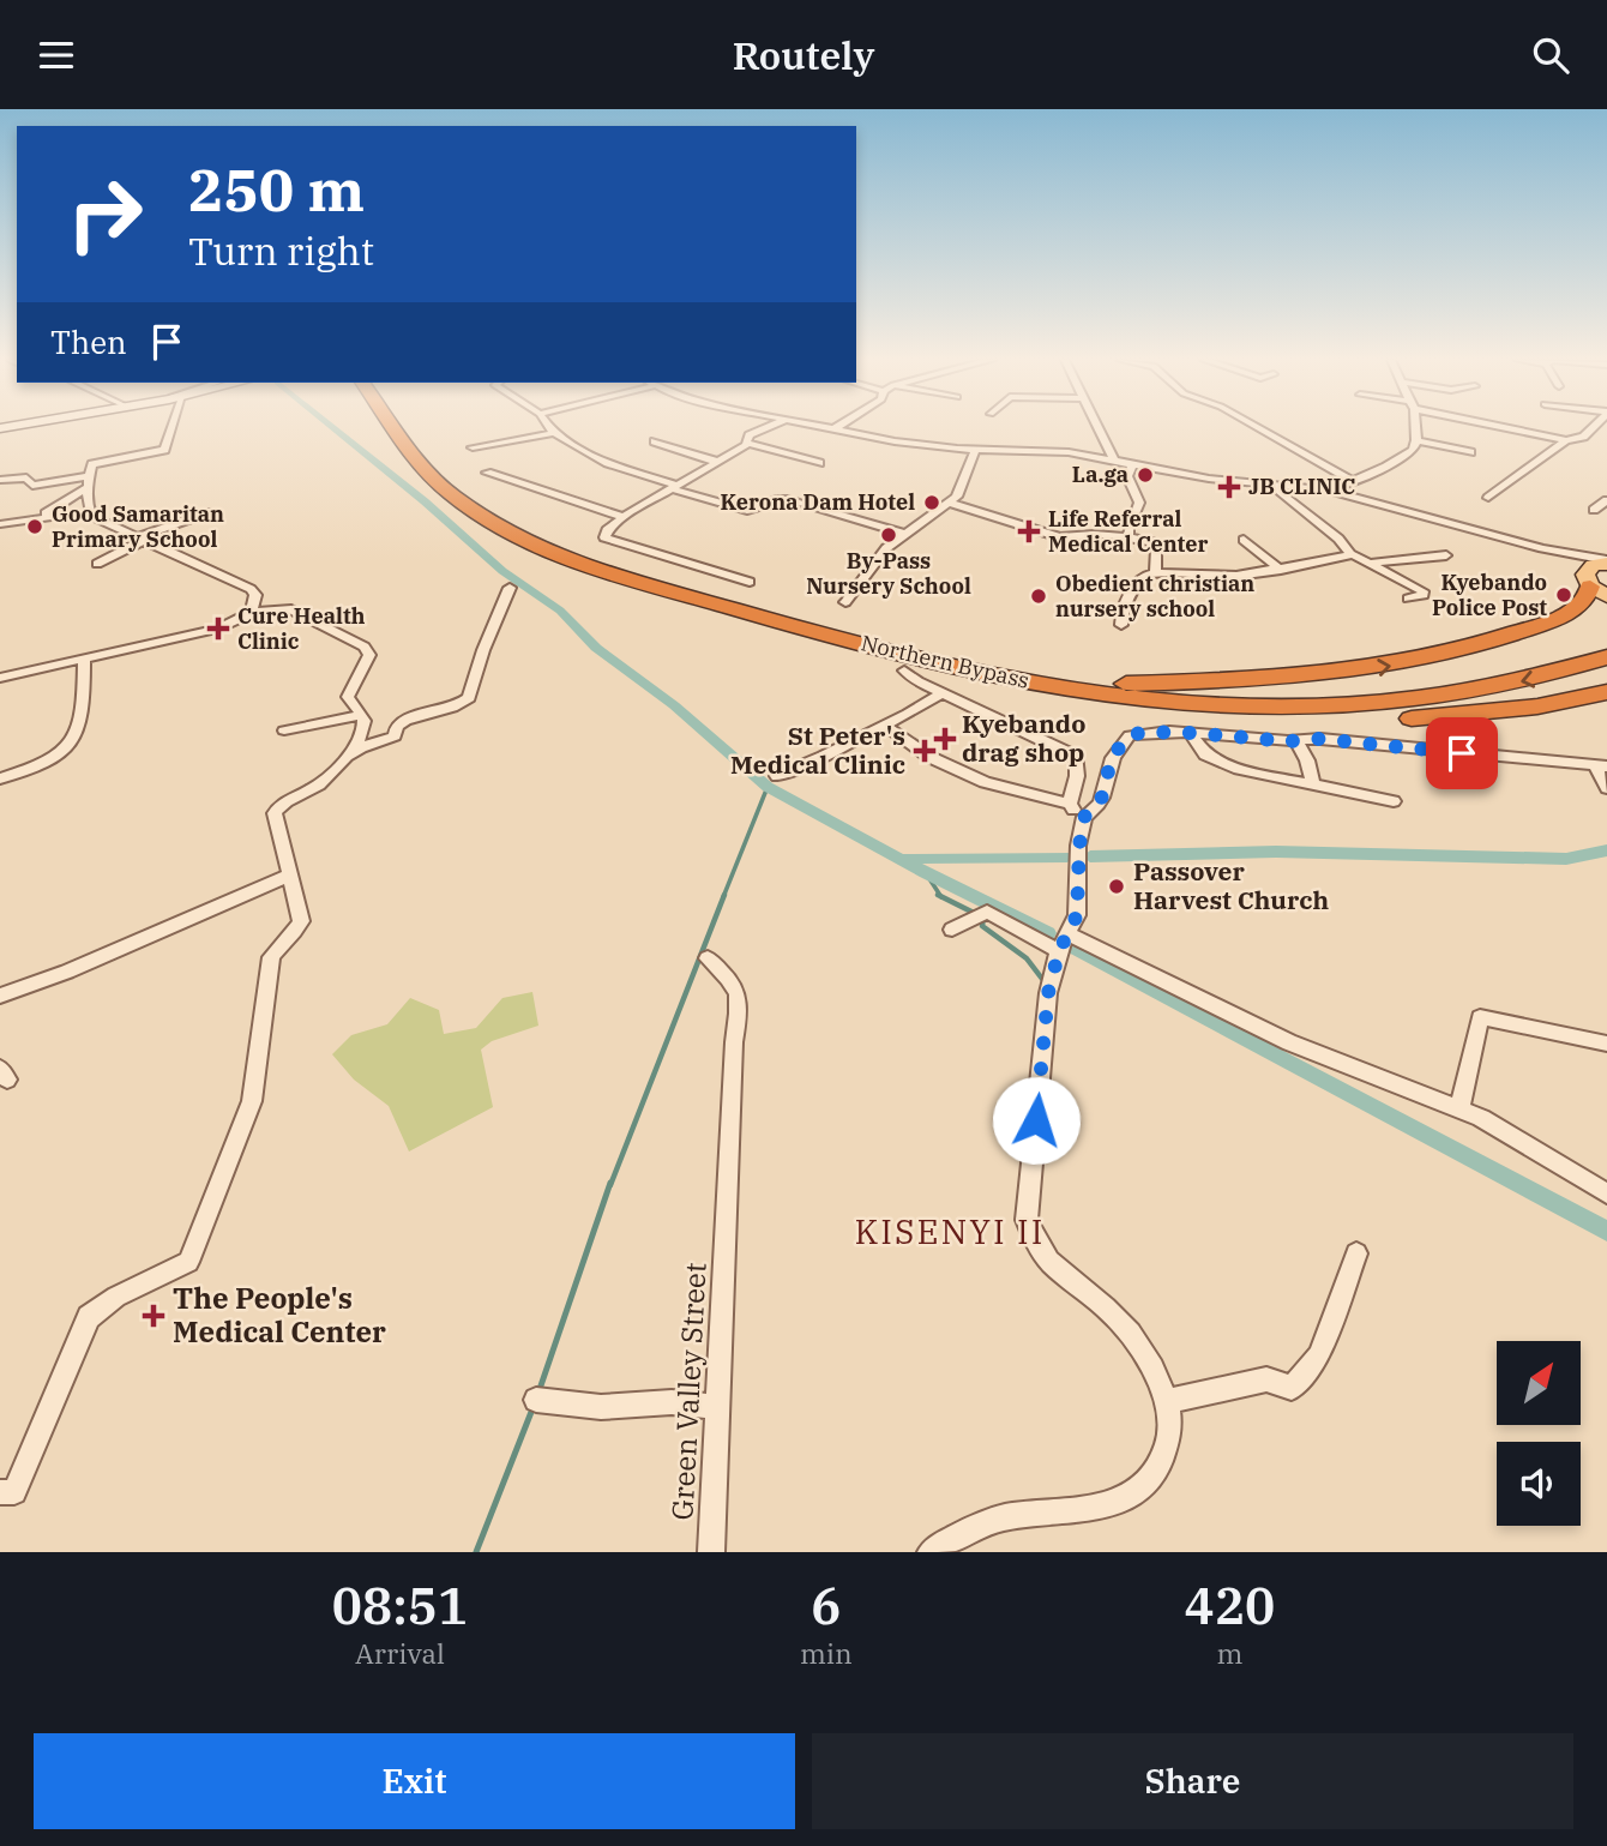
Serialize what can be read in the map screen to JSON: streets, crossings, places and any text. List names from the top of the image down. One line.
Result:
{"streets":{"highway":["Northern Bypass"],"street":["Green Valley Street"]},"districts":["KISENYI II"],"places":{"other":["La.ga","Kerona Dam Hotel","Good Samaritan Primary School","By-Pass Nursery School","Kyebando Police Post","Obedient christian nursery school","Passover Harvest Church"],"health":["JB CLINIC","Life Referral Medical Center","Cure Health Clinic","Kyebando drag shop","St Peter's Medical Clinic","The People's Medical Center"]},"north":"top right","page":{"header":"Routely","turn":["250 m","Turn right"],"then":"Then","eta":["08:51","Arrival","6","min","420","m"],"buttons":["Exit","Share"]}}
